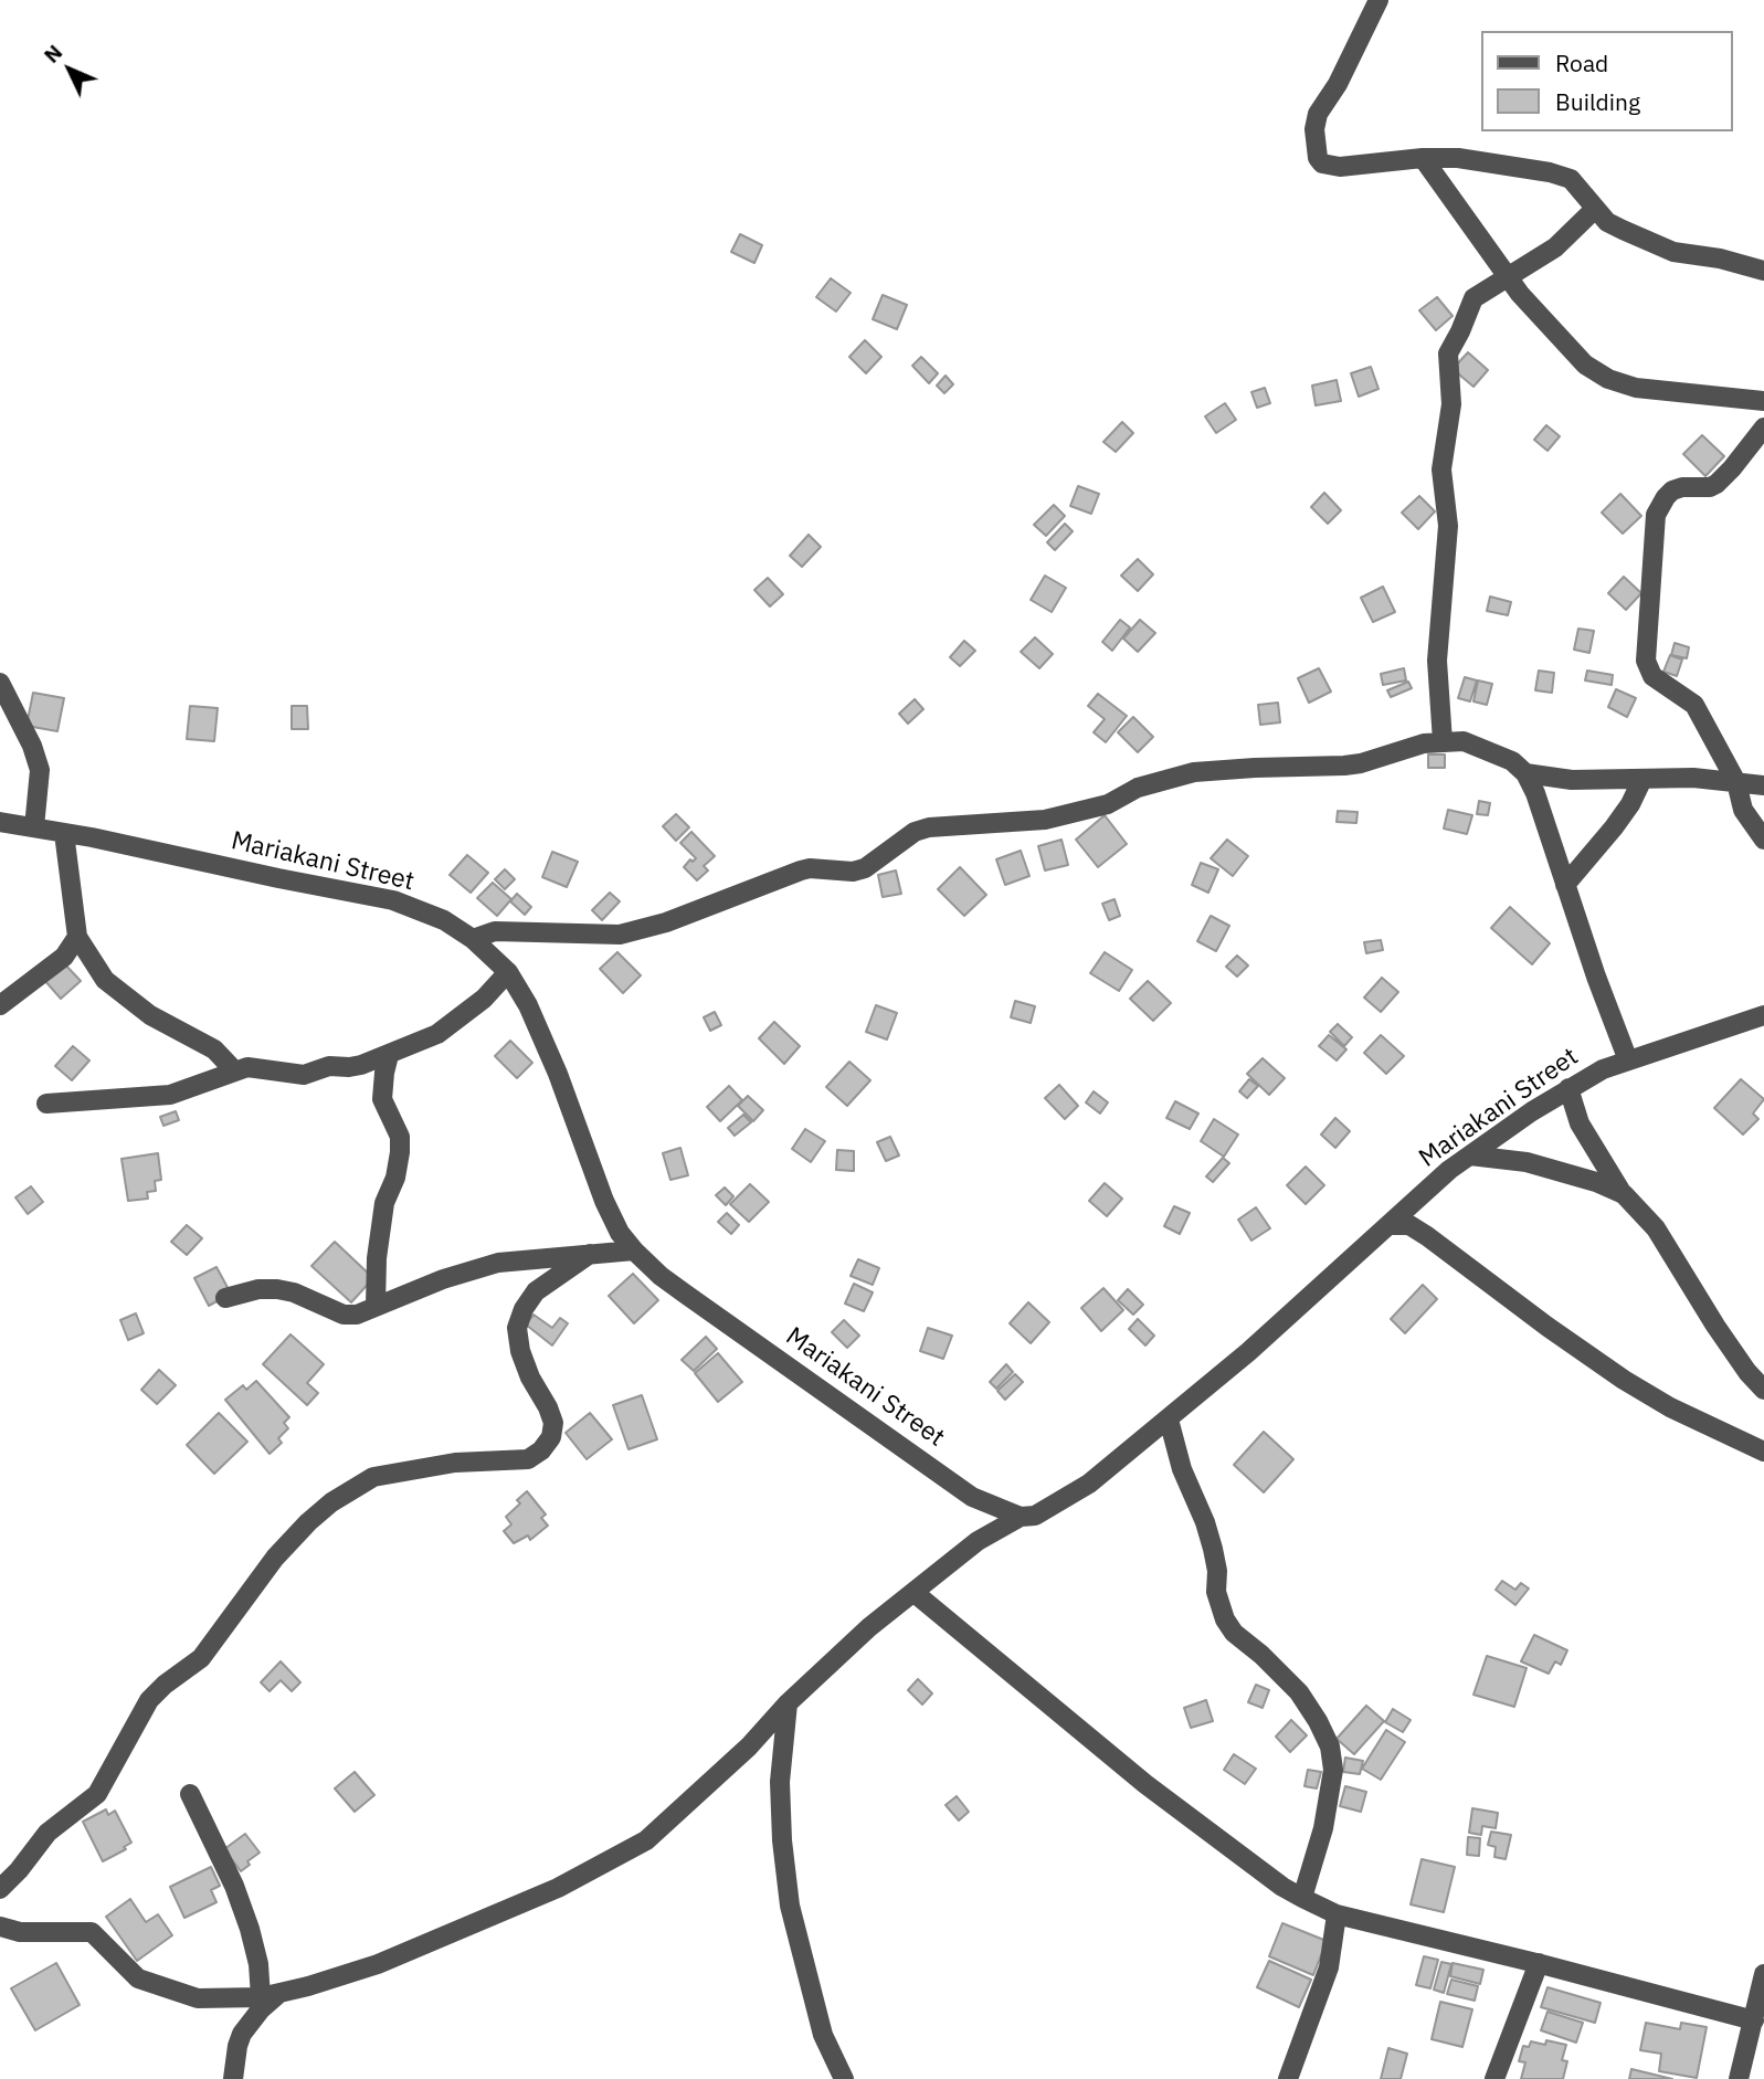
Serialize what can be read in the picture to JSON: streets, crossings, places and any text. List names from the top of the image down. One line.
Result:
{"streets":{"street":["Mariakani Street"]},"legend":["Road","Building"],"north":"top left"}
